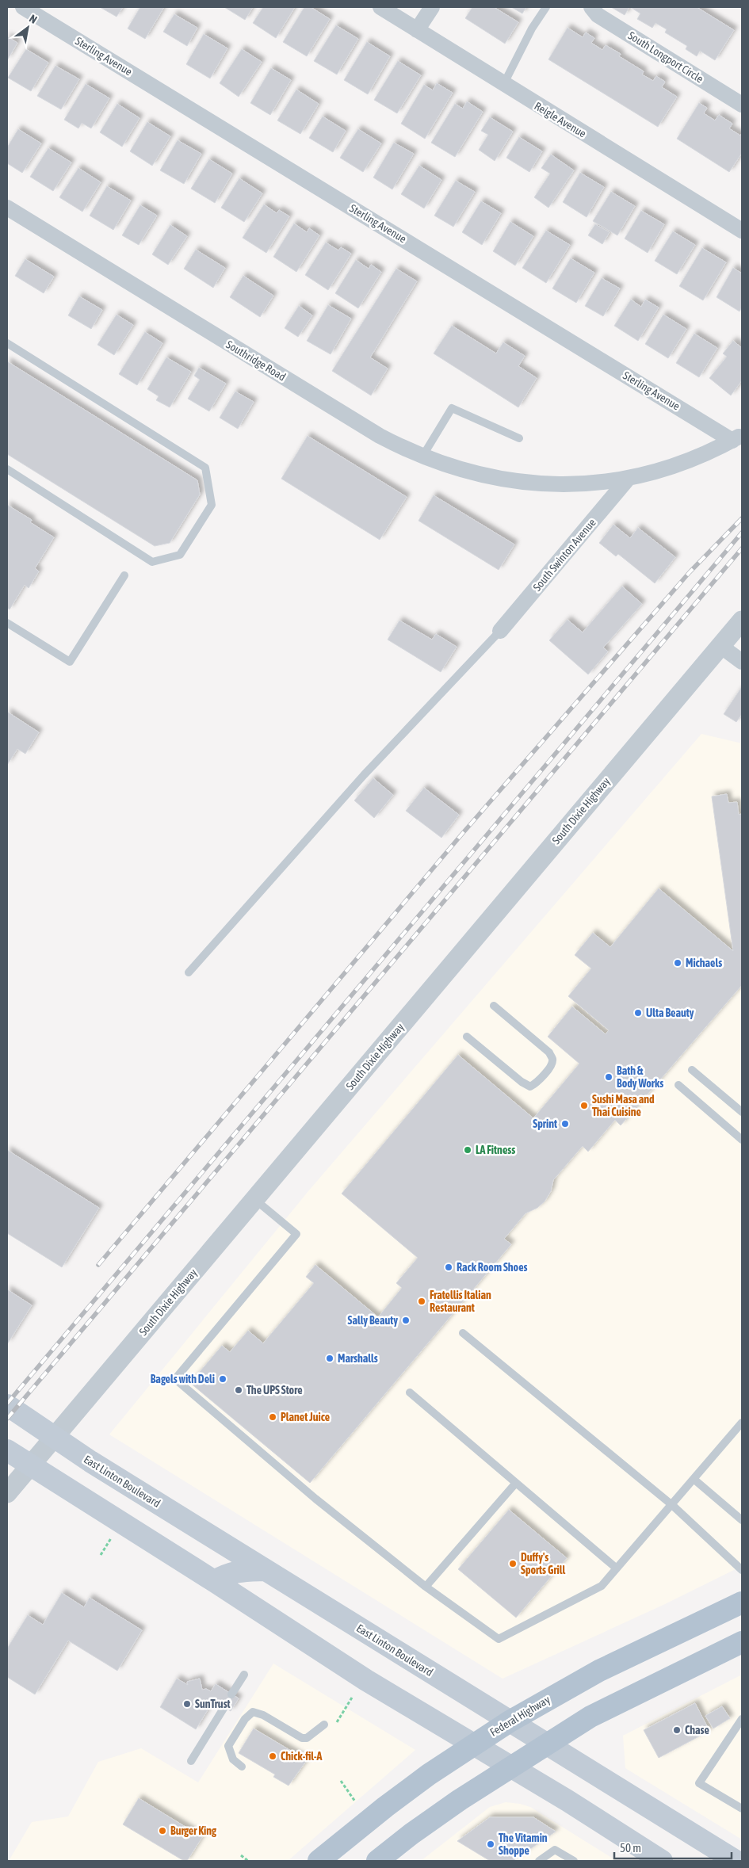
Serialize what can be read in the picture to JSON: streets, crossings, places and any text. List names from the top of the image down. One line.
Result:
{"streets":{"main road":["East Linton Boulevard","Federal Highway"],"street":["Sterling Avenue","South Longport Circle","Reigle Avenue","Southridge Road","South Swinton Avenue","South Dixie Highway"]},"crossings":[["Southridge Road","South Swinton Avenue"],["South Dixie Highway","East Linton Boulevard"],["East Linton Boulevard","Federal Highway"]],"places":["Michaels","Ulta Beauty","Bath & Body Works","Sushi Masa and Thai Cuisine","Sprint","LA Fitness","Rack Room Shoes","Fratellis Italian Restaurant","Sally Beauty","Marshalls","Bagels with Deli","The UPS Store","Planet Juice","Duffy's Sports Grill","SunTrust","Chase","Chick-fil-A","Burger King","The Vitamin Shoppe"],"scale_bar":"50 m","north":"top right"}
